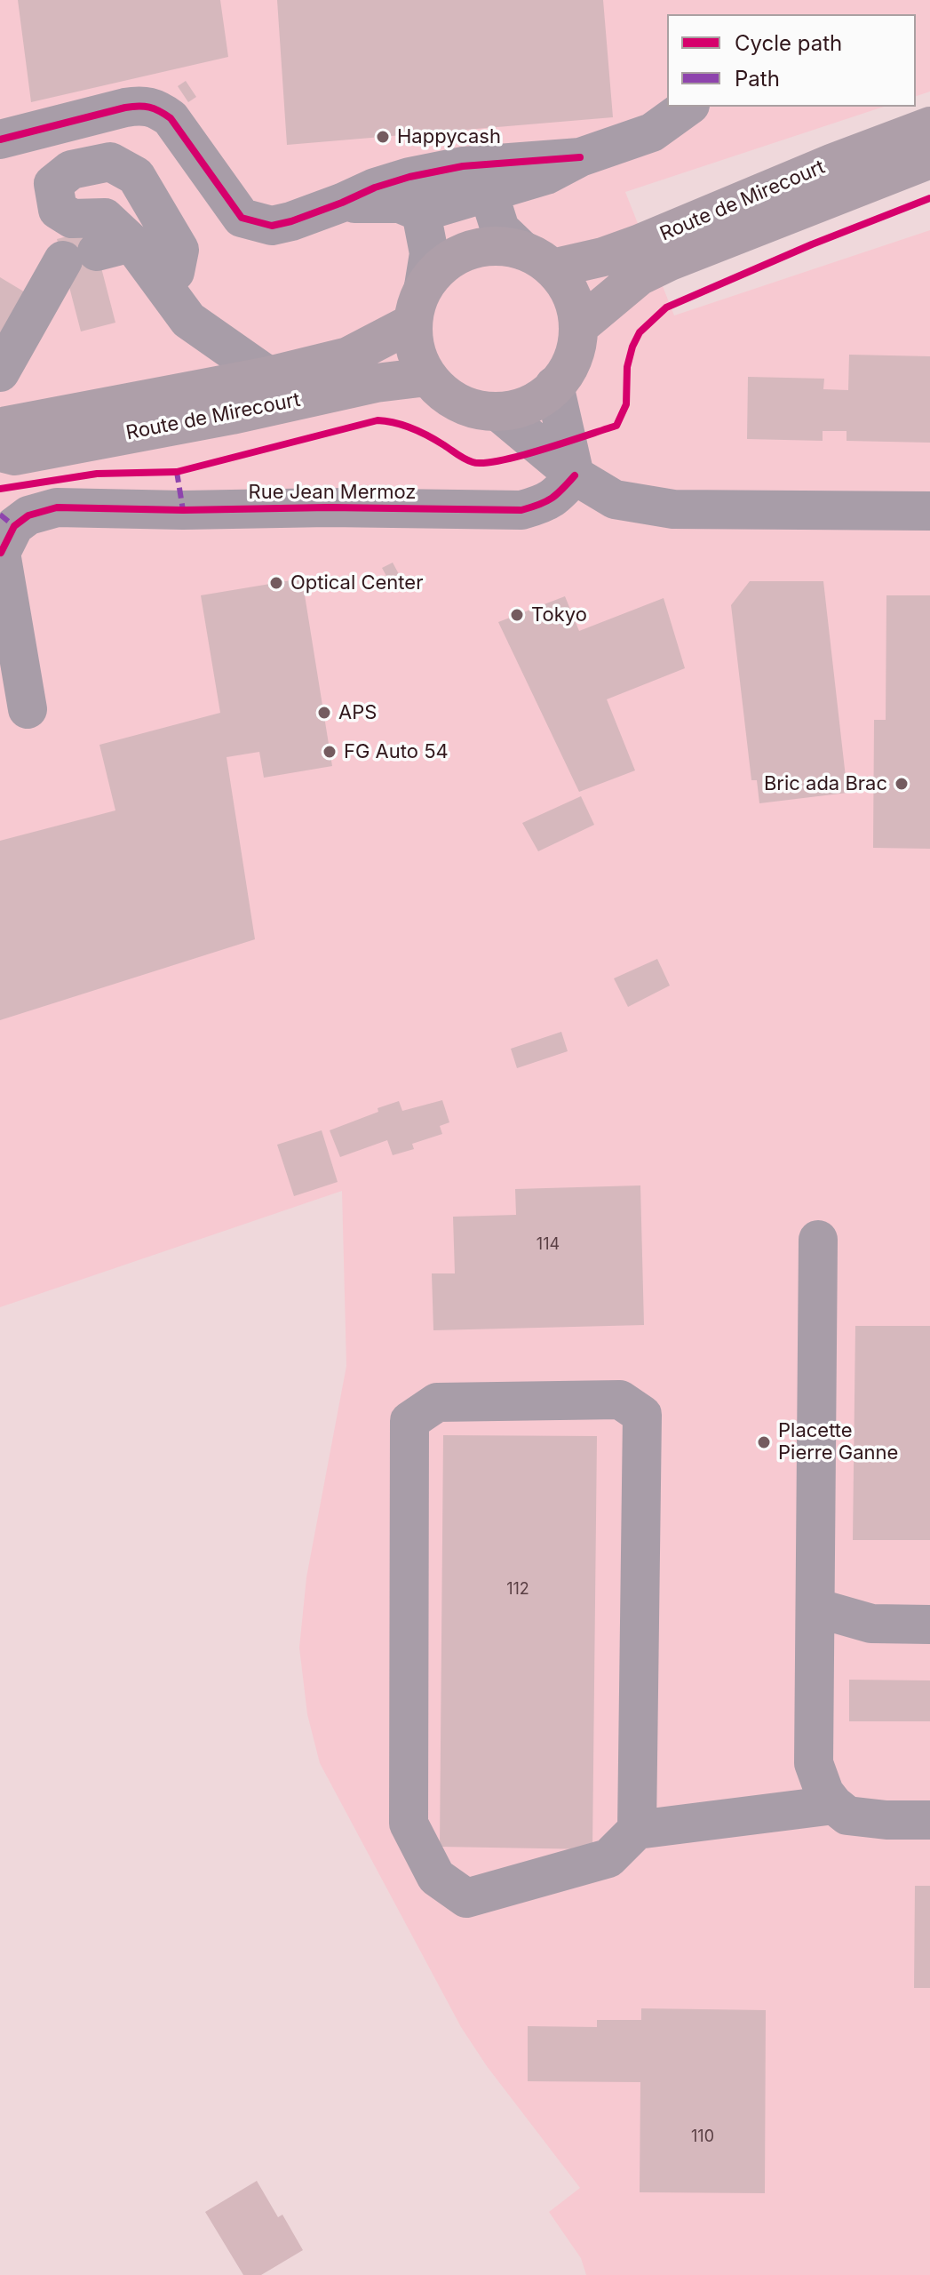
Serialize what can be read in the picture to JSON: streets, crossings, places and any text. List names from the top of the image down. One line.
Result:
{"streets":{"main road":["Route de Mirecourt"],"street":["Rue Jean Mermoz"]},"places":["Happycash","Optical Center","Tokyo","APS","FG Auto 54","Bric ada Brac","Placette Pierre Ganne"],"house_numbers":["114","112","110"],"legend":["Cycle path","Path"]}
